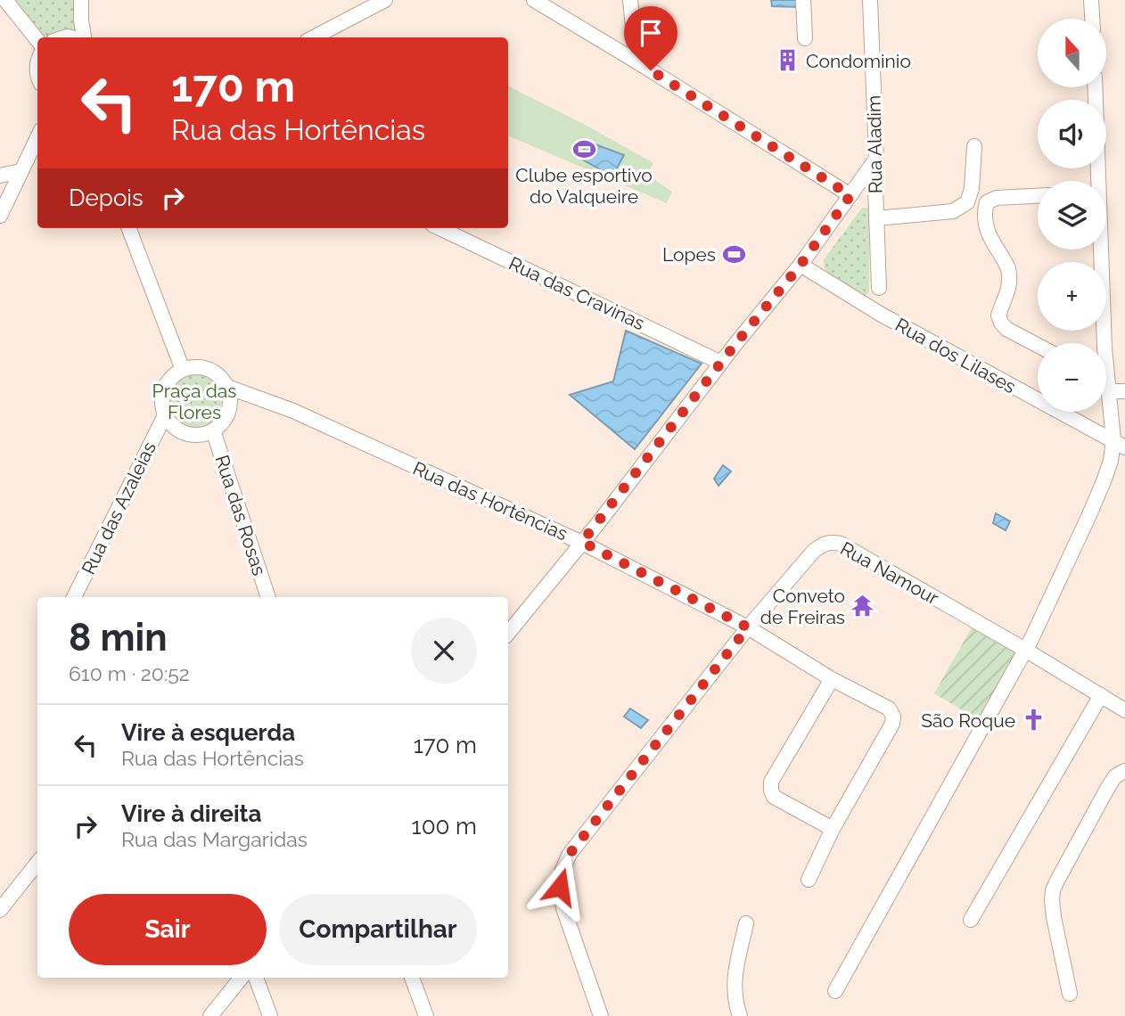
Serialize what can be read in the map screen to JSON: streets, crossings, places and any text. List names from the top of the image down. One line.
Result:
{"streets":{"street":["Rua Aladim","Rua das Cravinas","Rua dos Lilases","Rua das Hortências","Rua das Azaleias","Rua das Rosas","Rua Namour"]},"crossings":[["Rua das Hortências","Rua das Azaleias"],["Rua das Hortências","Rua das Rosas"],["Rua das Hortências","Rua Namour"],["Rua das Azaleias","Rua das Rosas"]],"parks":["Praça das Flores"],"places":{"building":["Condominio"],"sports":["Clube esportivo do Valqueire","Lopes"],"temple":["Conveto de Freiras"],"church":["São Roque"]},"north":"top","page":{"map_buttons":["+","−"],"turn":["170 m","Rua das Hortências"],"then":"Depois","heading":["8 min","610 m · 20:52"],"list":[{"name":"Vire à esquerda","note":"Rua das Hortências","value":"170 m"},{"name":"Vire à direita","note":"Rua das Margaridas","value":"100 m"}],"buttons":["Sair","Compartilhar"]}}
